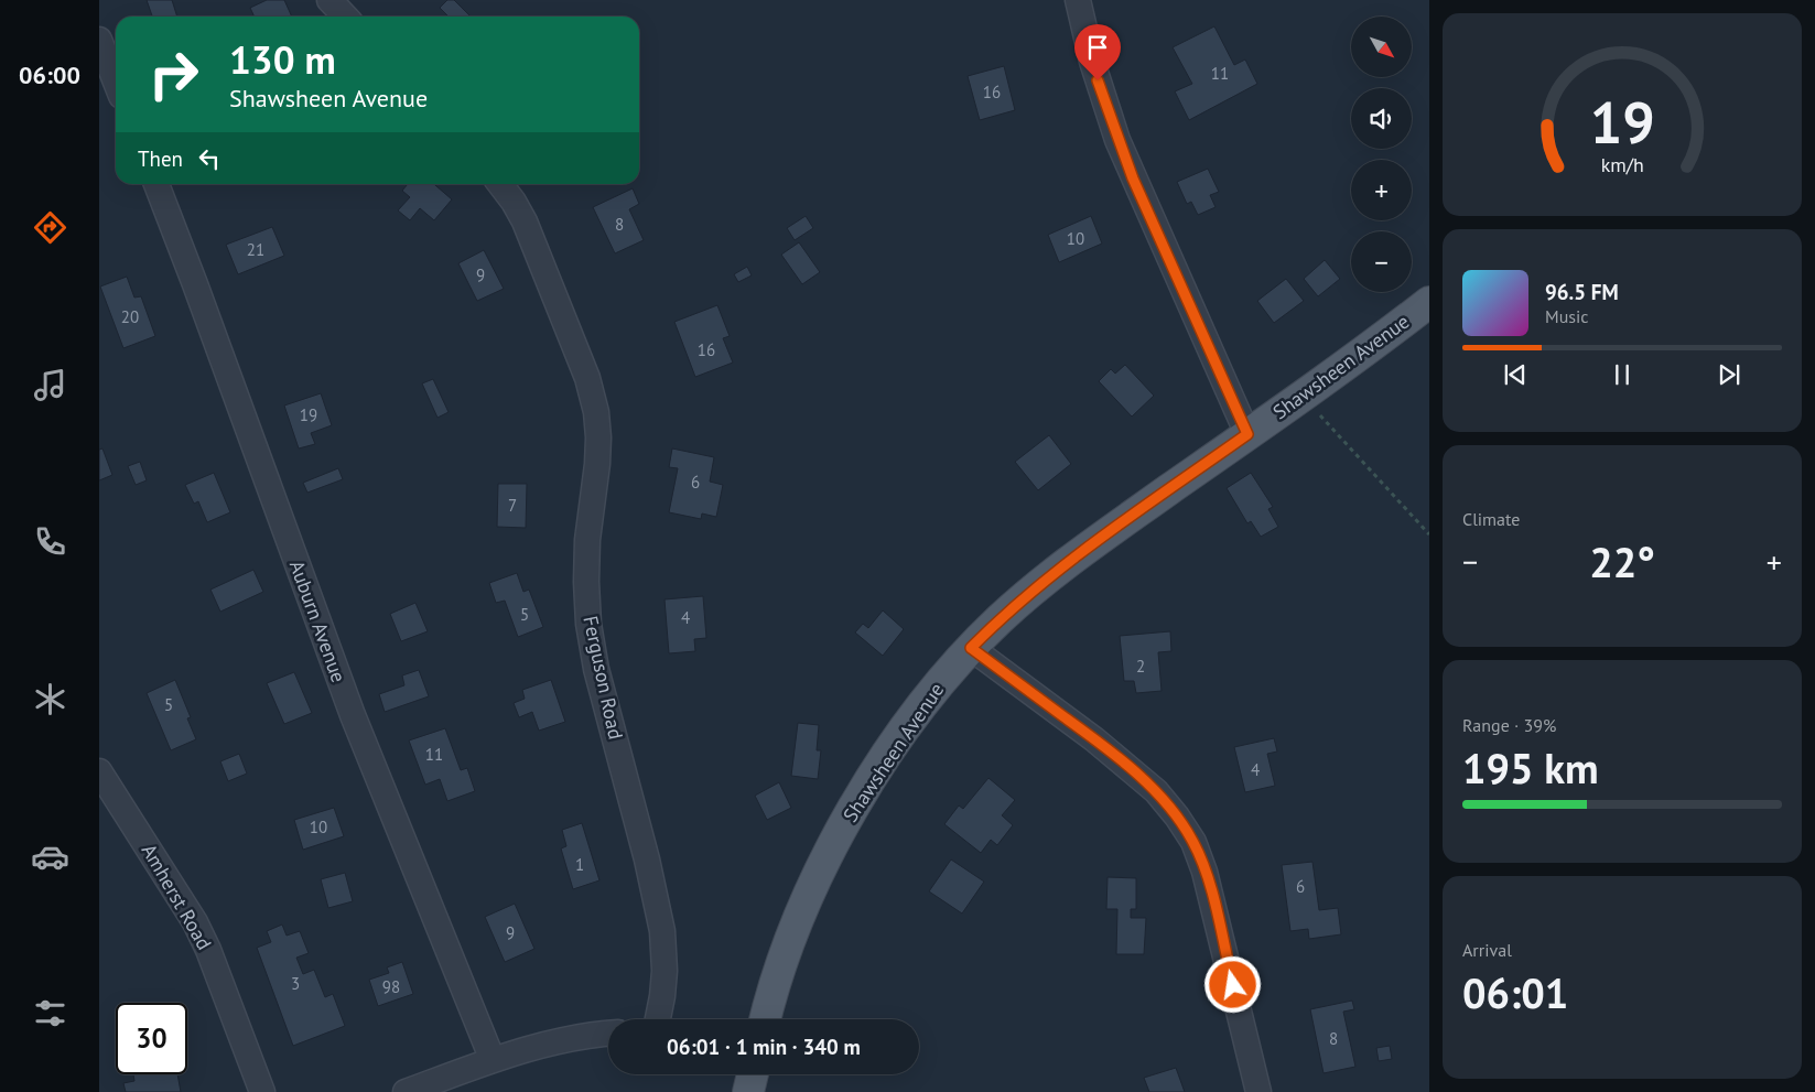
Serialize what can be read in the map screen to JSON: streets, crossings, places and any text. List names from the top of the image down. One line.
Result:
{"streets":{"main road":["Shawsheen Avenue"],"street":["Auburn Avenue","Ferguson Road","Amherst Road"]},"house_numbers":["11","16","8","10","21","9","20","16","19","6","7","5","4","2","5","11","4","10","1","6","9","3","98","8"],"north":"bottom right","page":{"tabs":"06:00","map_buttons":["+","−"],"turn":["130 m","Shawsheen Avenue"],"then":"Then","song":["96.5 FM","Music"],"tile":["Climate",["Range · 39%","195 km"],["Arrival","06:01"]],"heat":["−","22°","+"],"limit":"30","trip":"06:01 · 1 min · 340 m","gauge":["19","km/h"]}}
